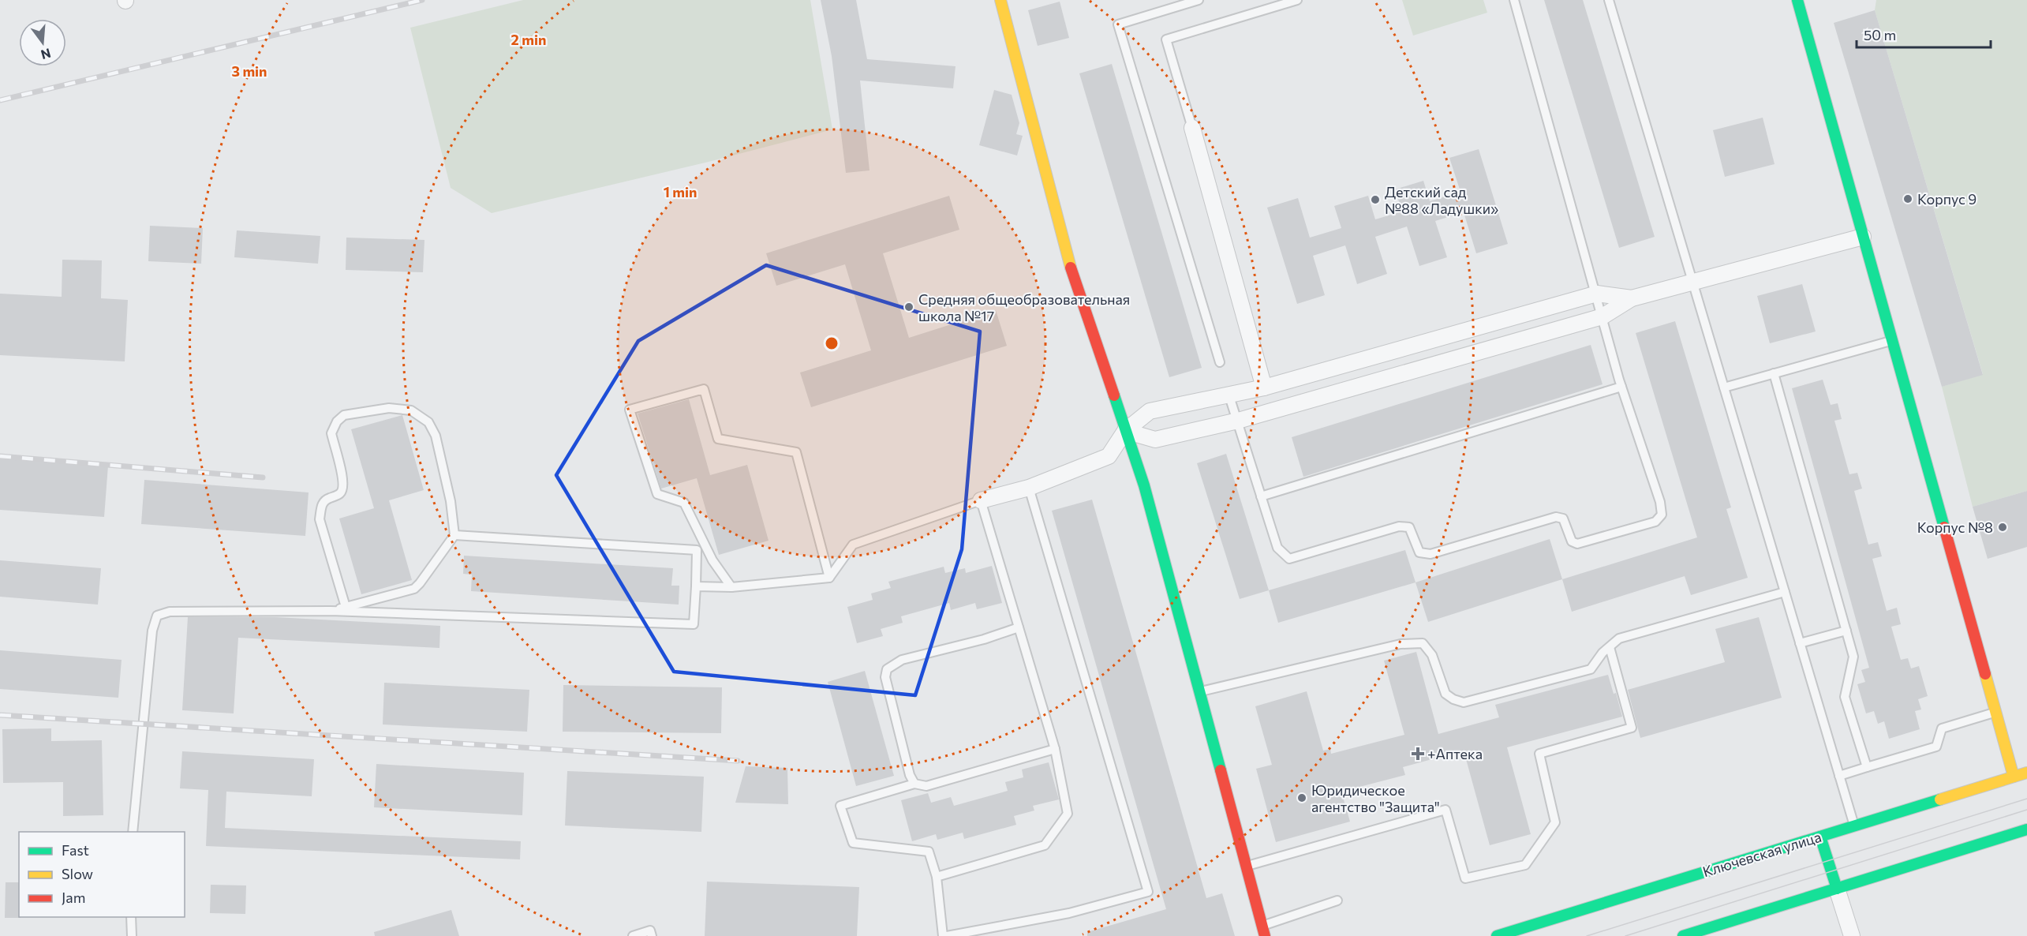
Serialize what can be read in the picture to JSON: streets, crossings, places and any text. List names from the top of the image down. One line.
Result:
{"streets":{"street":["Ключевская улица"]},"places":{"other":["Корпус 9","Детский сад №88 «Ладушки»","Средняя общеобразовательная школа №17","Корпус №8","Юридическое агентство \"Защита\""],"health":["+Аптека"]},"legend":["Fast","Slow","Jam"],"scale_bar":"50 m","north":"bottom","rings":["2 min","3 min","1 min"]}
